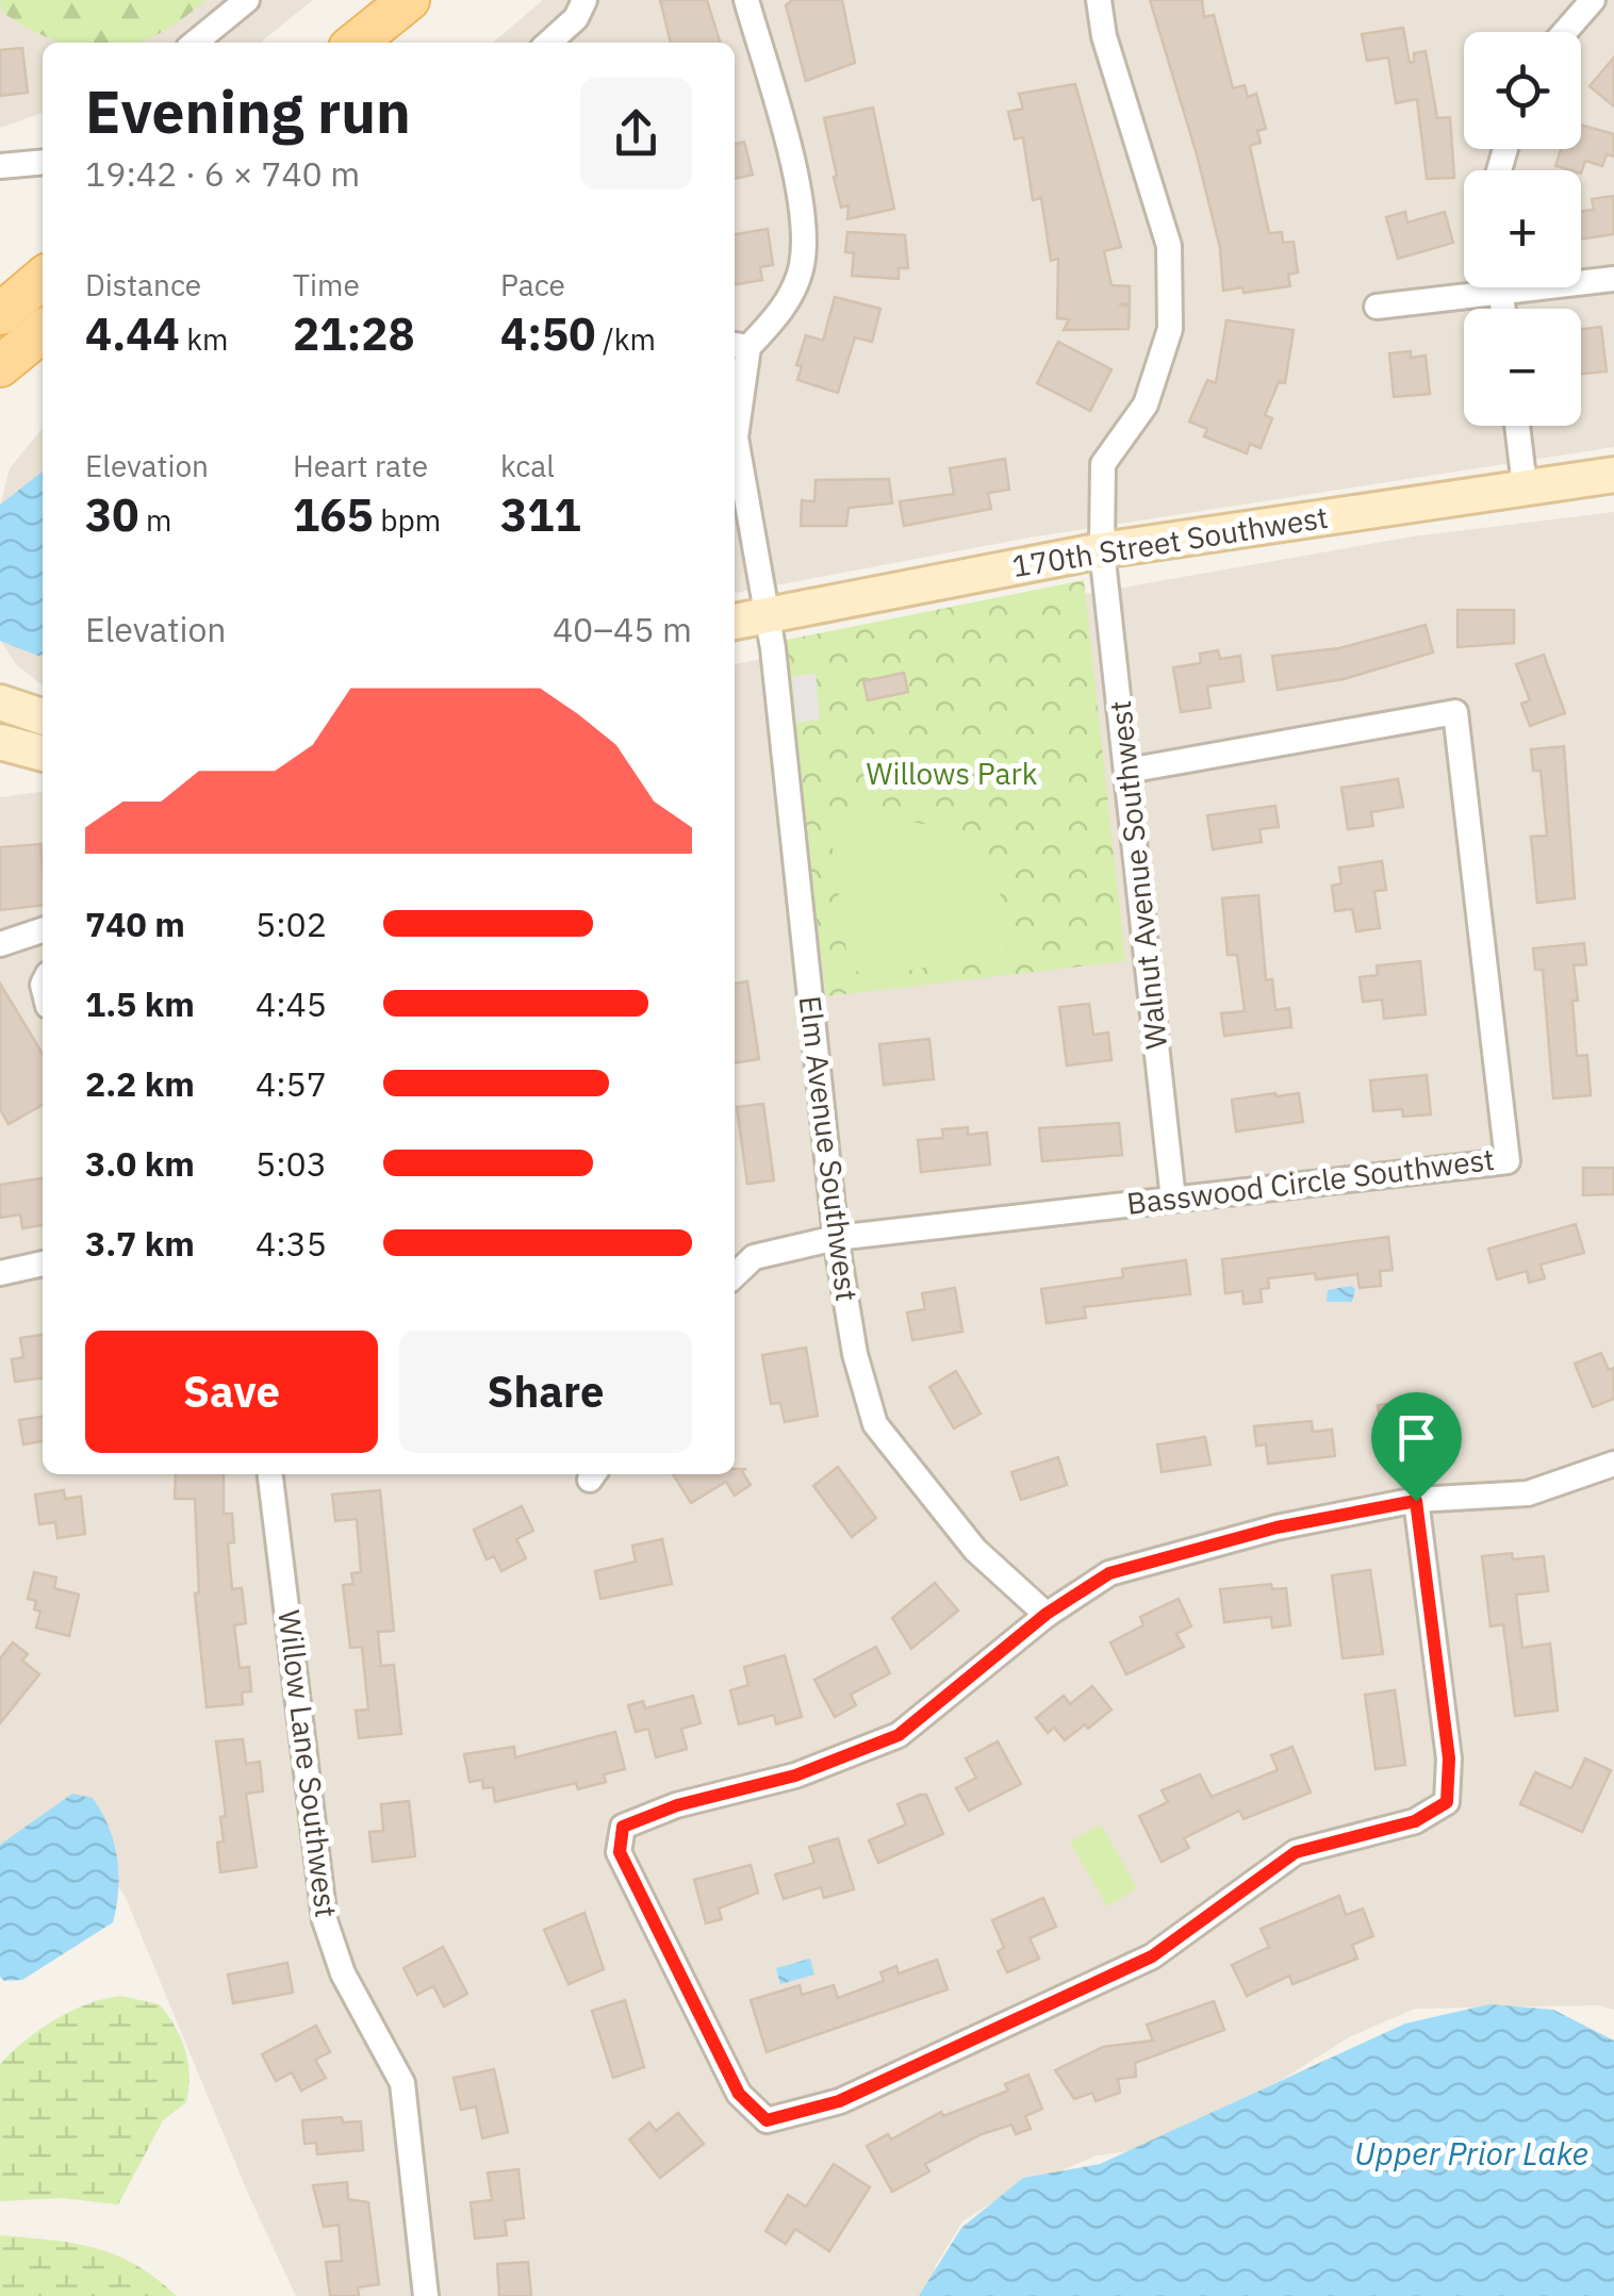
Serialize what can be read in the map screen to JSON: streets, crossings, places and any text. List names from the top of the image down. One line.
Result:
{"streets":{"street":["170th Street Southwest","Walnut Avenue Southwest","Elm Avenue Southwest","Basswood Circle Southwest","Willow Lane Southwest"]},"crossings":[["170th Street Southwest","Walnut Avenue Southwest"],["170th Street Southwest","Elm Avenue Southwest"],["Walnut Avenue Southwest","Basswood Circle Southwest"],["Elm Avenue Southwest","Basswood Circle Southwest"]],"water":["Upper Prior Lake"],"parks":["Willows Park"],"page":{"map_buttons":["+","−"],"heading":["Evening run","19:42 · 6 × 740 m"],"stats":[["Distance","4.44 km"],["Time","21:28"],["Pace","4:50 /km"],["Elevation","30 m"],["Heart rate","165 bpm"],["kcal","311"]],"chart":["Elevation","40–45 m"],"list":[{"name":"740 m","note":"5:02"},{"name":"1.5 km","note":"4:45"},{"name":"2.2 km","note":"4:57"},{"name":"3.0 km","note":"5:03"},{"name":"3.7 km","note":"4:35"}],"buttons":["Save","Share"]}}
